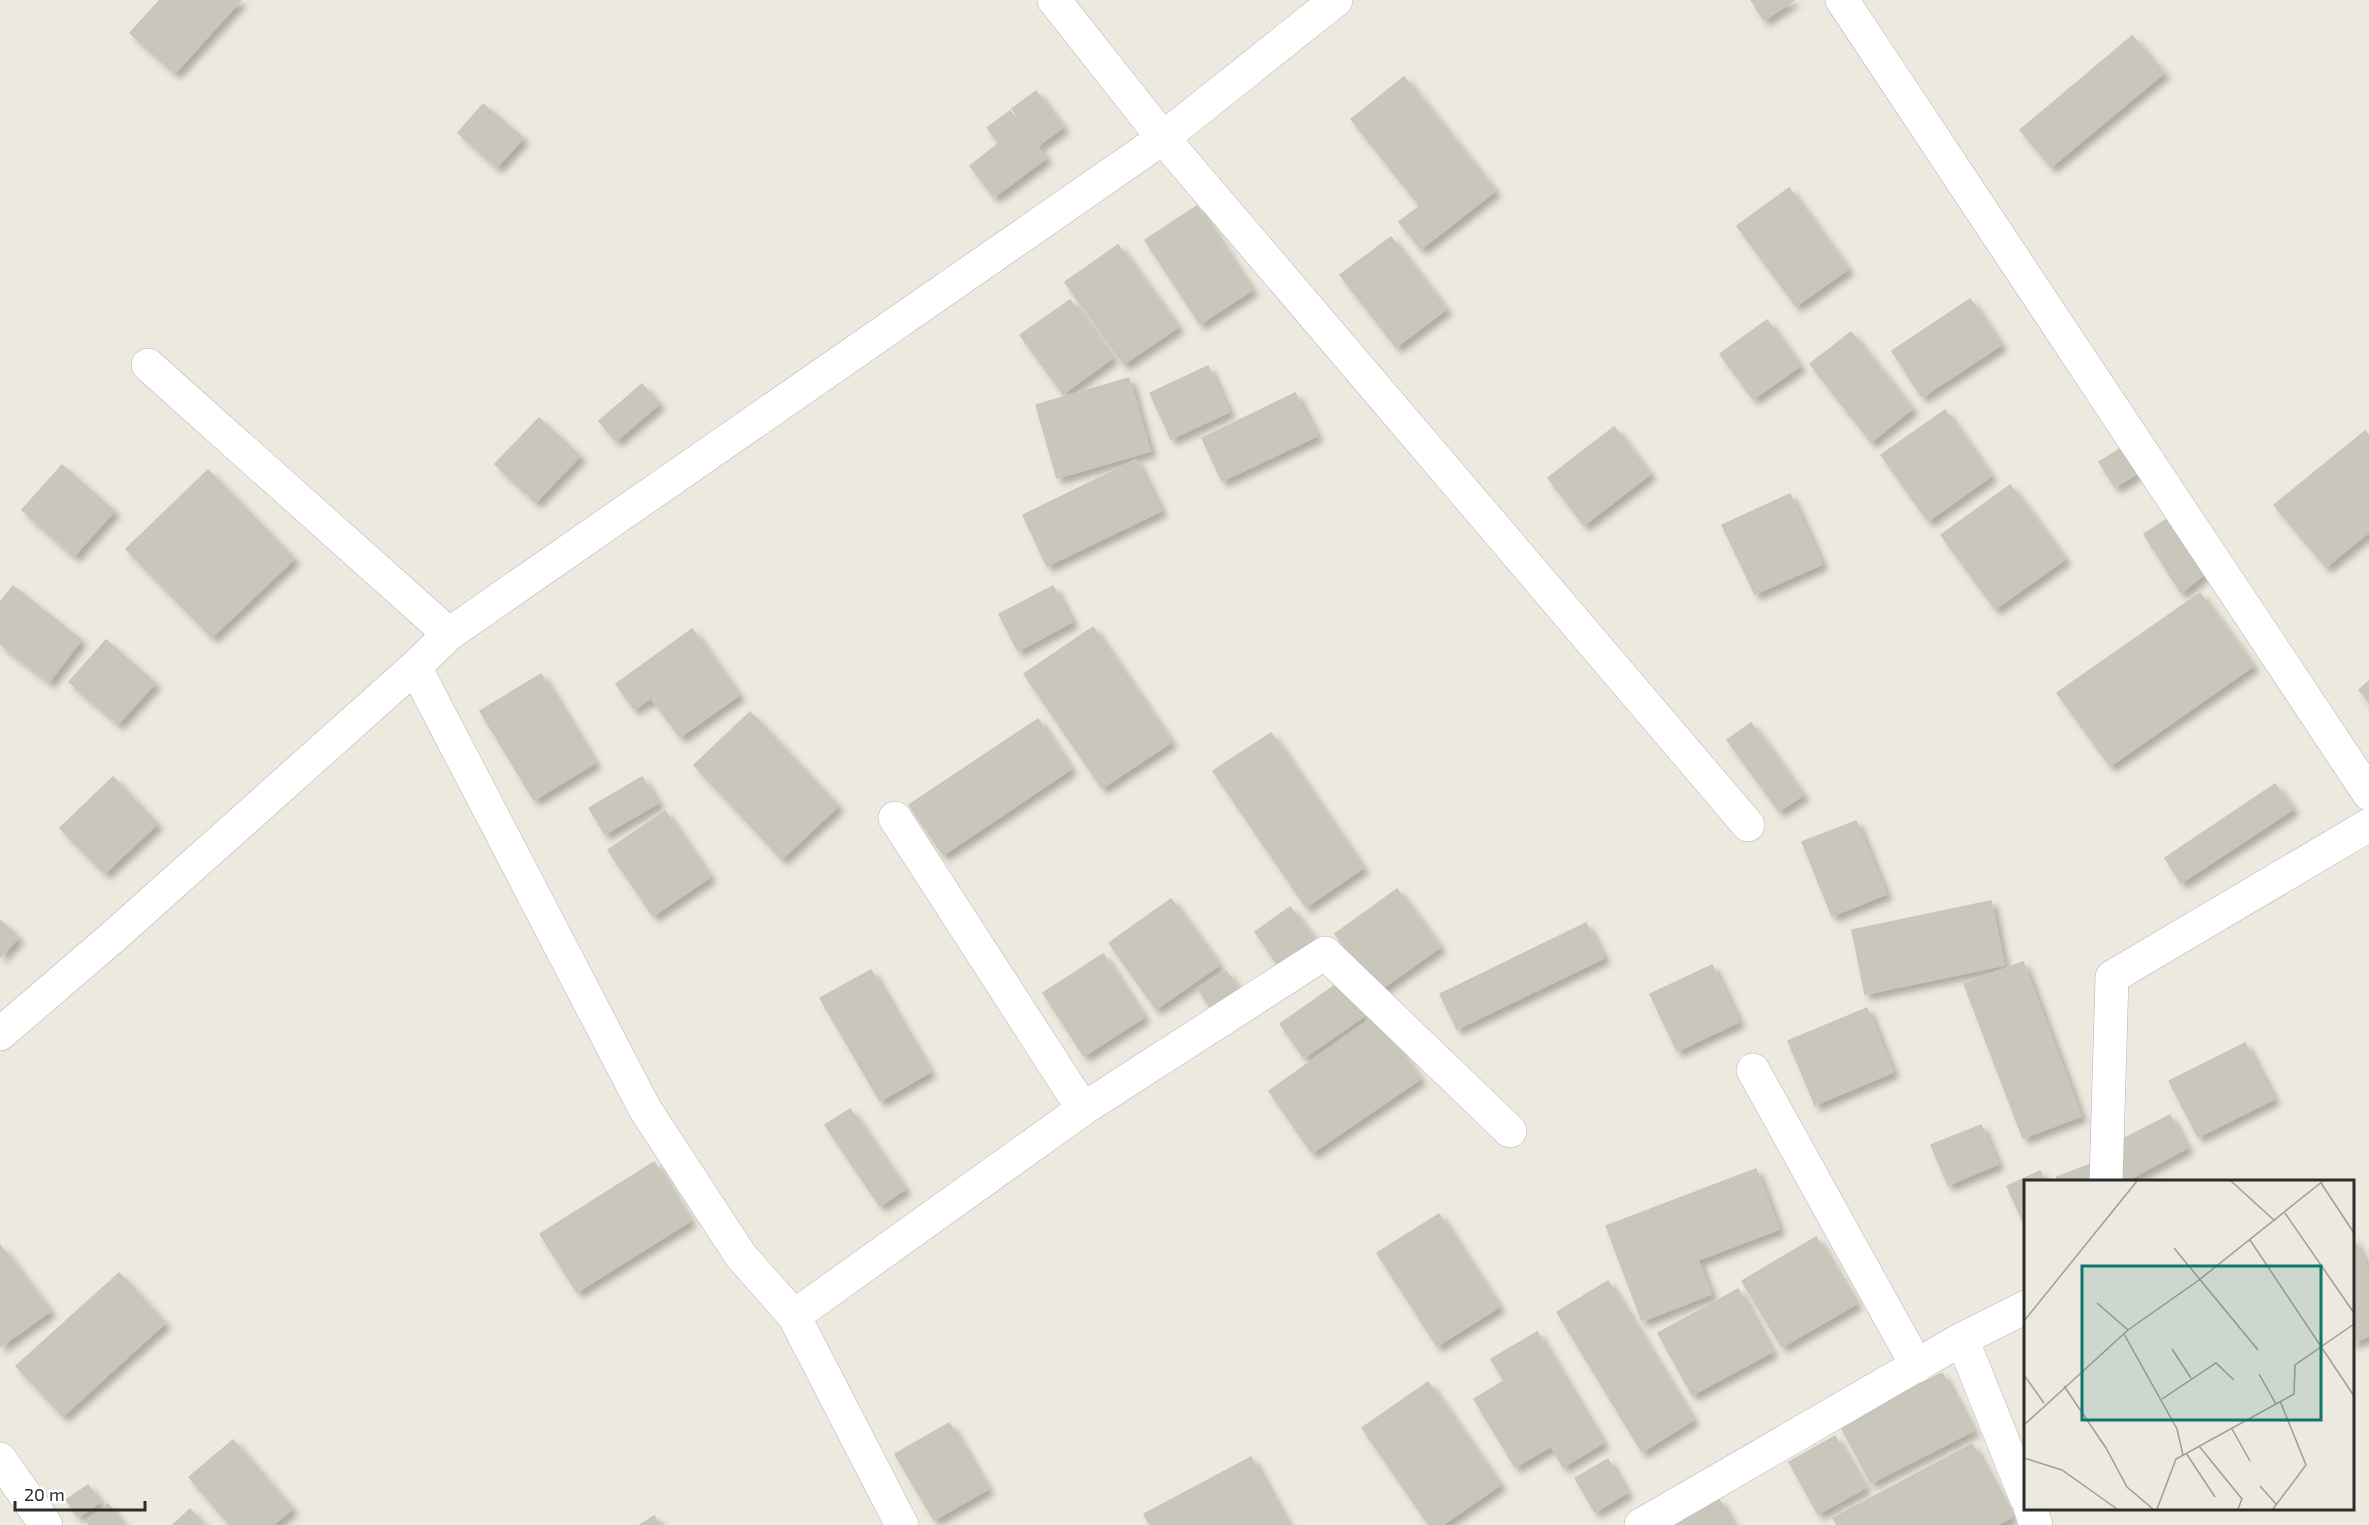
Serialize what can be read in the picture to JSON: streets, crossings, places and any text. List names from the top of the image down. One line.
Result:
{"scale_bar":"20 m"}
